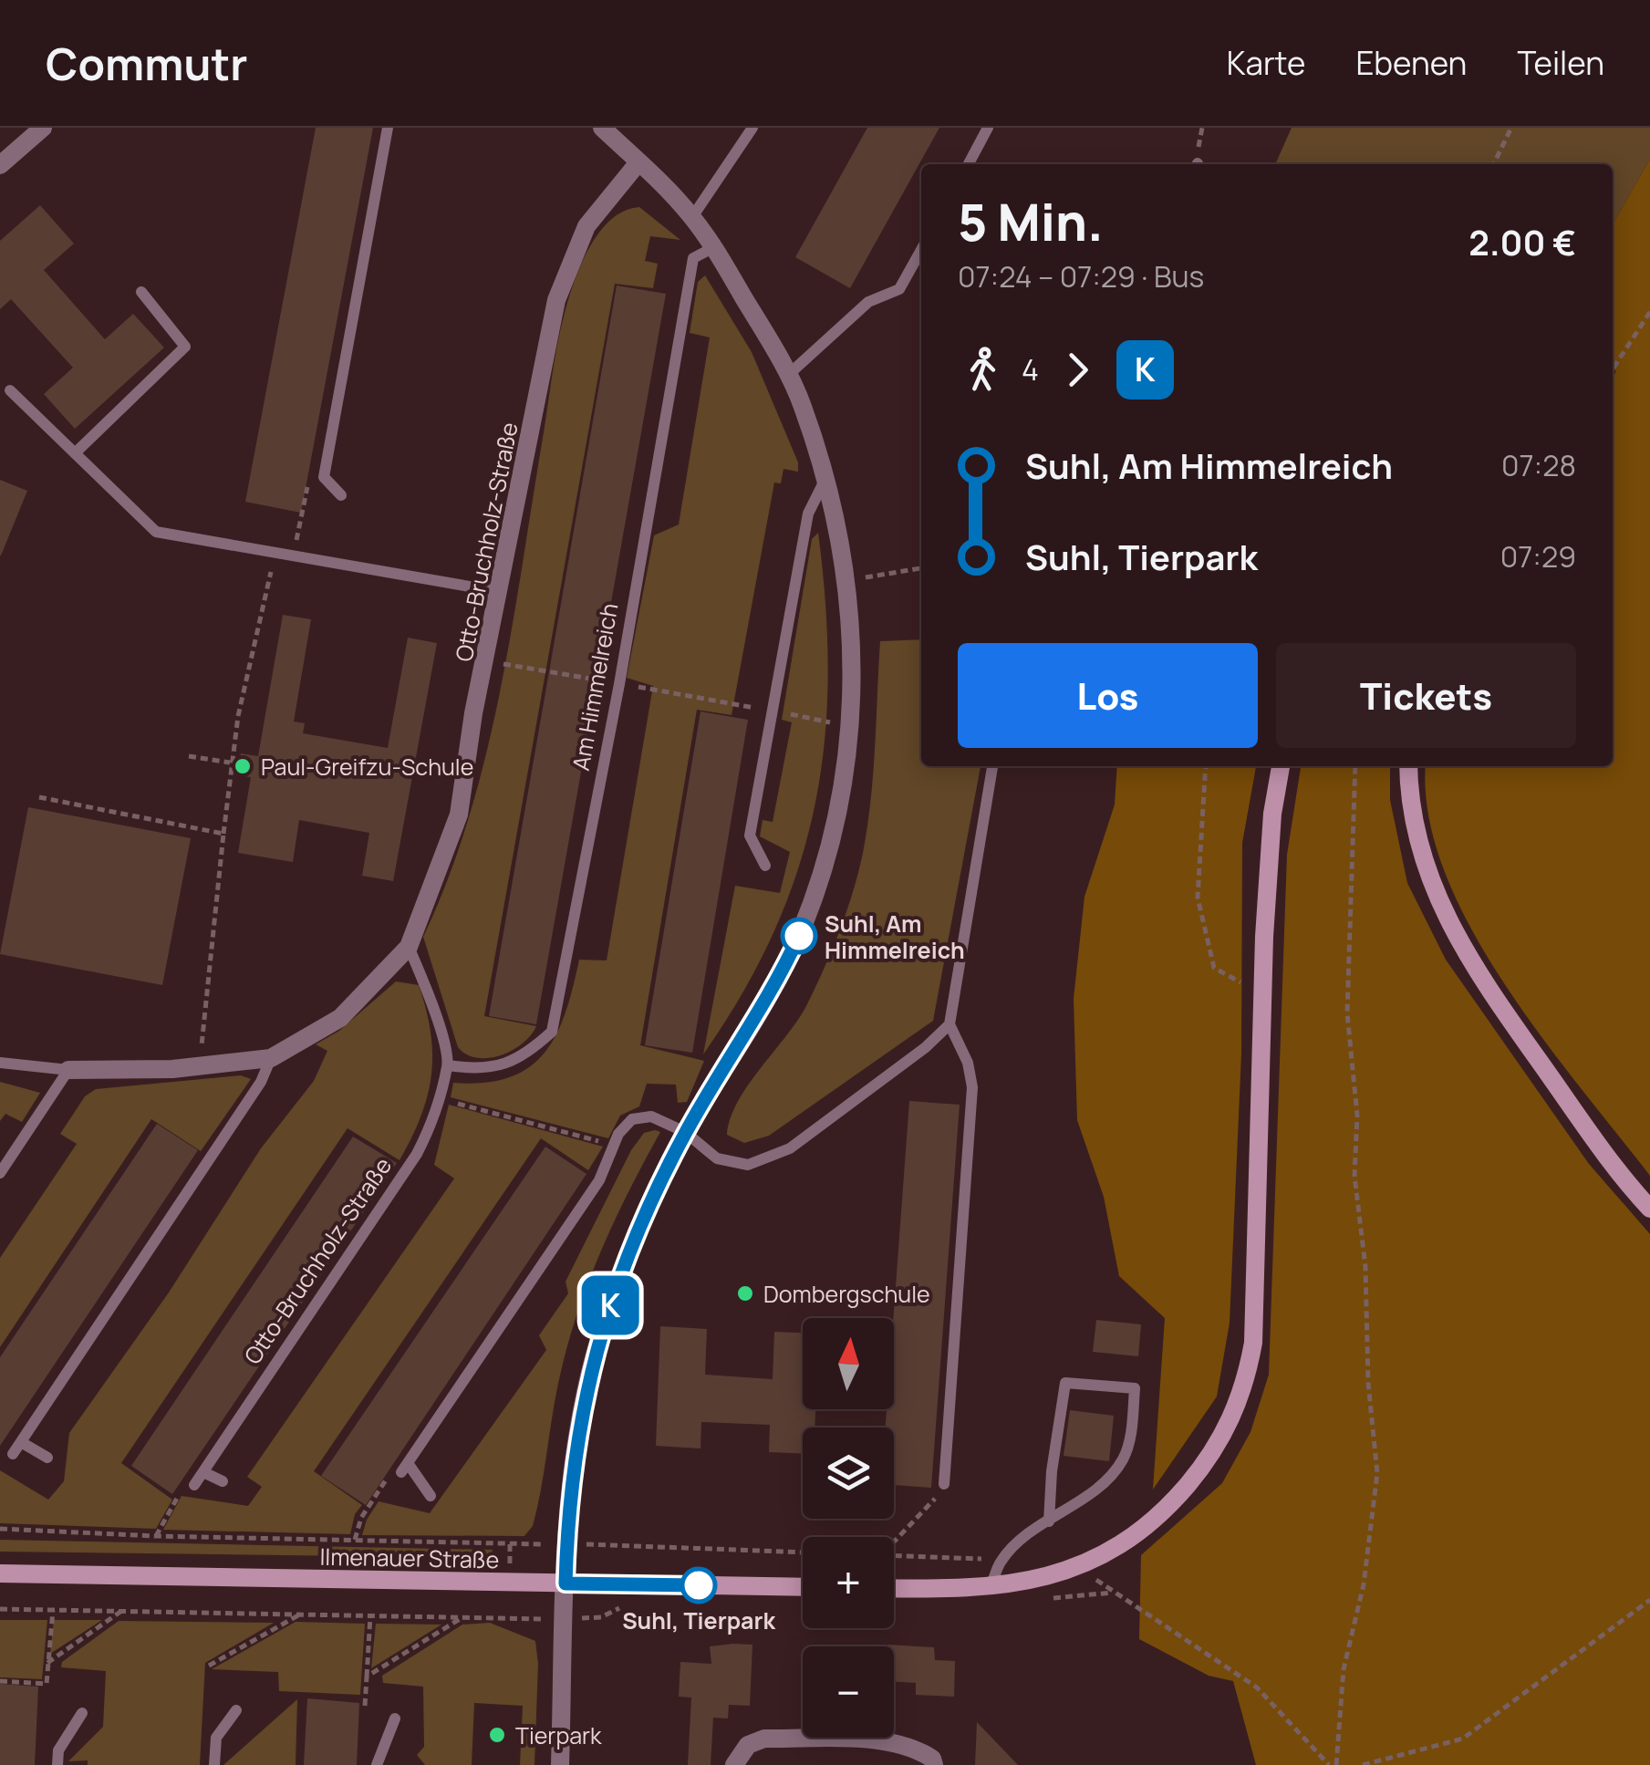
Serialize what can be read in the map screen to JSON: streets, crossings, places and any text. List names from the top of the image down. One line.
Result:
{"streets":{"main road":["Ilmenauer Straße"],"street":["Otto-Bruchholz-Straße"],"lane":["Am Himmelreich"]},"crossings":[["Otto-Bruchholz-Straße","Am Himmelreich"]],"places":["Paul-Greifzu-Schule","Suhl, Am Himmelreich","Dombergschule","Suhl, Tierpark","Tierpark"],"lines":["bus line K"],"north":"top","page":{"header":"Commutr","nav":["Karte","Ebenen","Teilen"],"on_map":"K","heading":["5 Min.","07:24 – 07:29 · Bus","2.00 €"],"legs":["4","K"],"list":[{"name":"Suhl, Am Himmelreich","value":"07:28"},{"name":"Suhl, Tierpark","value":"07:29"}],"buttons":["Los","Tickets"],"map_buttons":["+","−"]}}
